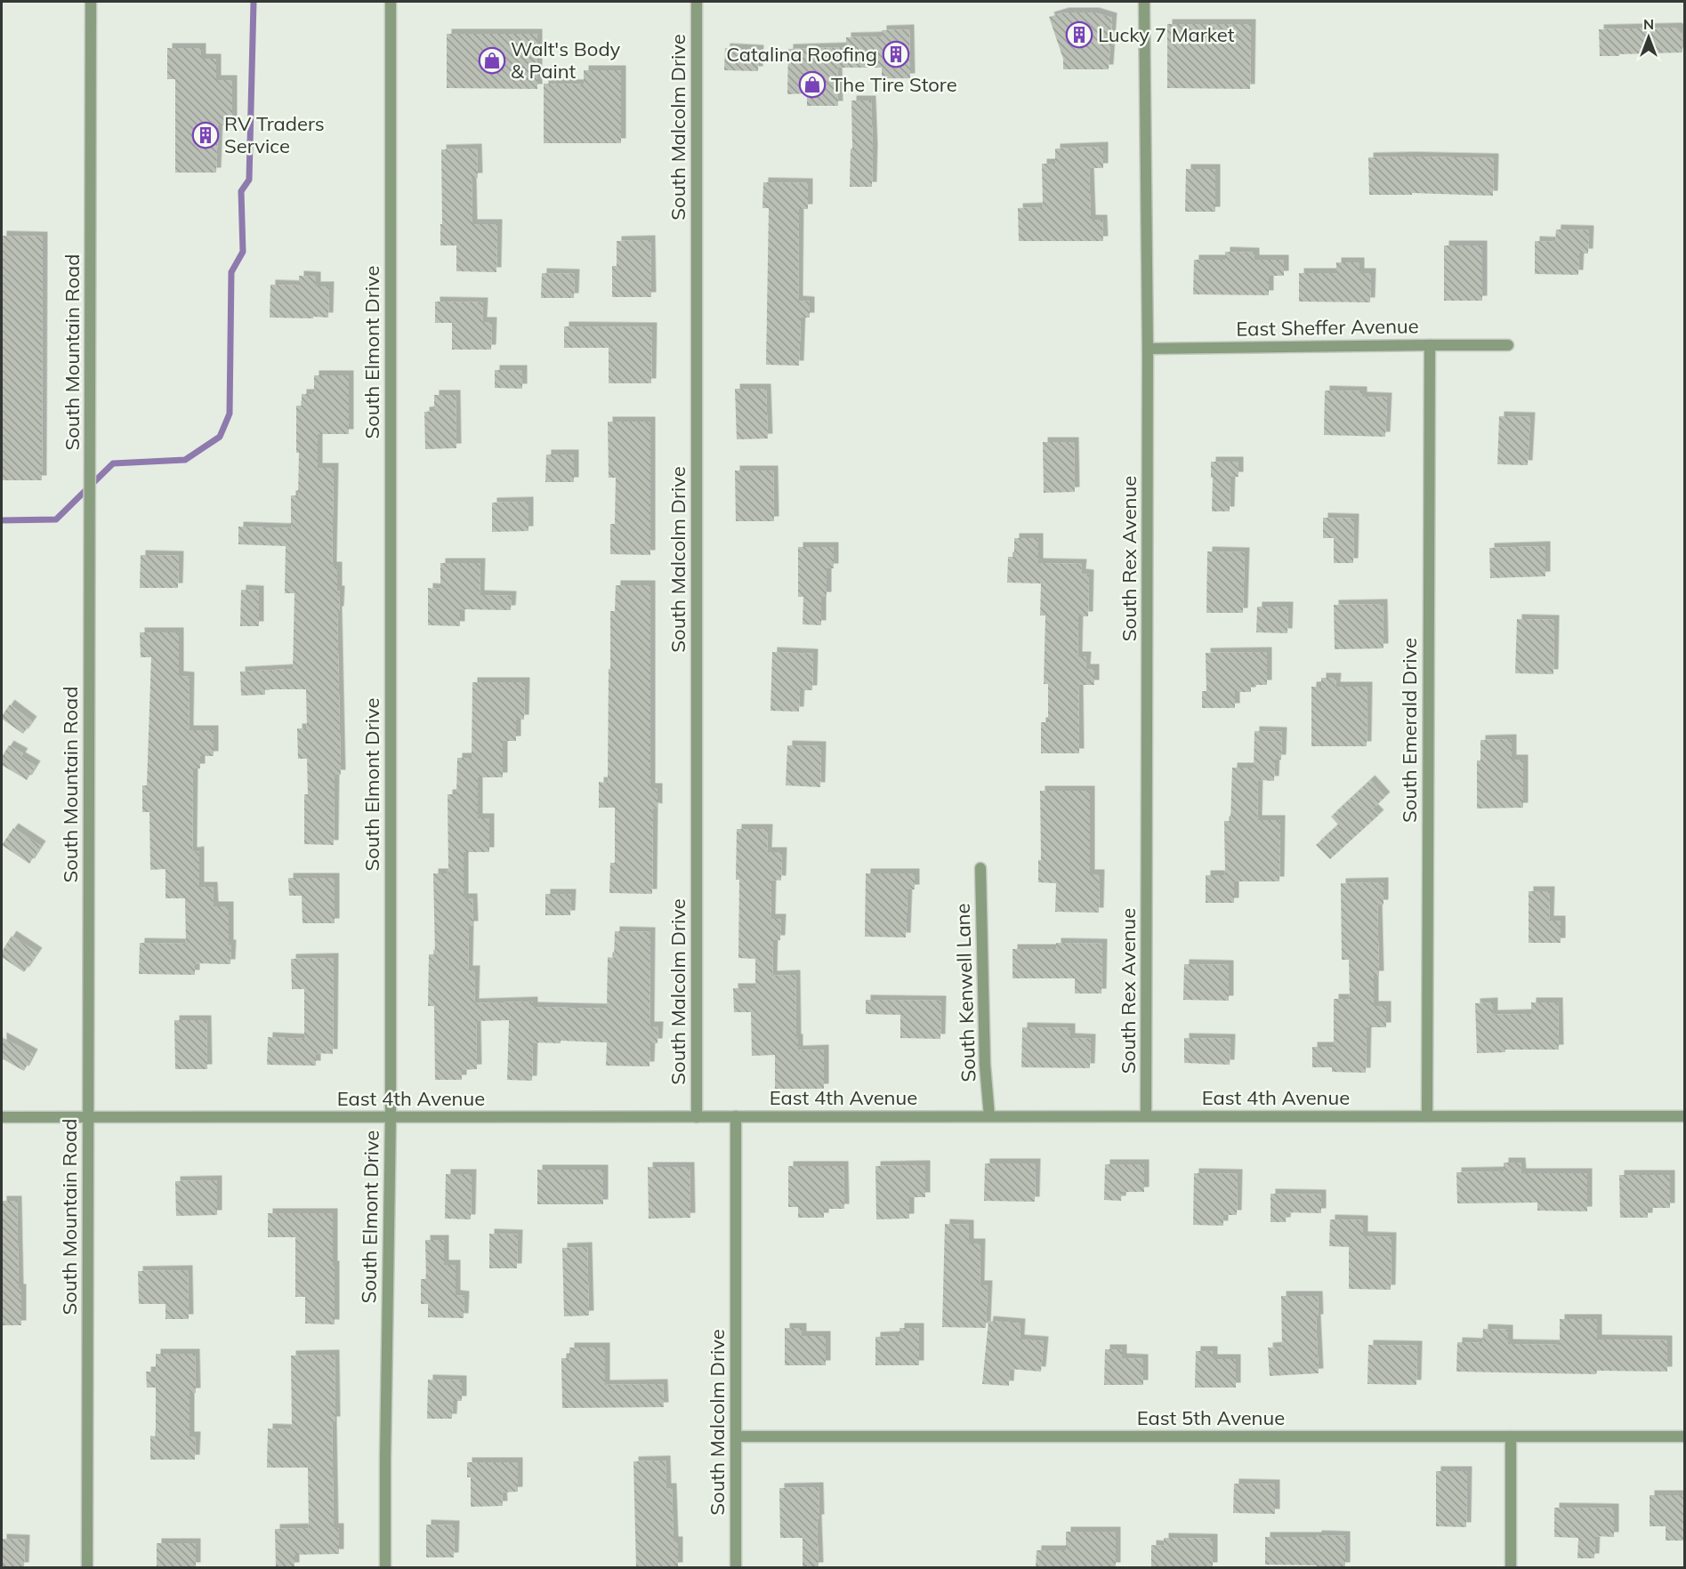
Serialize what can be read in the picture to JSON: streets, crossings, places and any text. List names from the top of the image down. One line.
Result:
{"streets":{"street":["South Malcolm Drive","East Sheffer Avenue","South Mountain Road","South Elmont Drive","South Rex Avenue","South Emerald Drive","South Kenwell Lane","East 4th Avenue","East 5th Avenue"]},"crossings":[["South Malcolm Drive","East 4th Avenue"],["South Malcolm Drive","East 5th Avenue"],["East Sheffer Avenue","South Rex Avenue"],["East Sheffer Avenue","South Emerald Drive"],["South Mountain Road","East 4th Avenue"],["South Elmont Drive","East 4th Avenue"],["South Rex Avenue","East 4th Avenue"],["South Emerald Drive","East 4th Avenue"],["South Kenwell Lane","East 4th Avenue"]],"places":{"building":["Lucky 7 Market","Catalina Roofing","RV Traders Service"],"shop":["Walt's Body & Paint","The Tire Store"]},"north":"top"}
